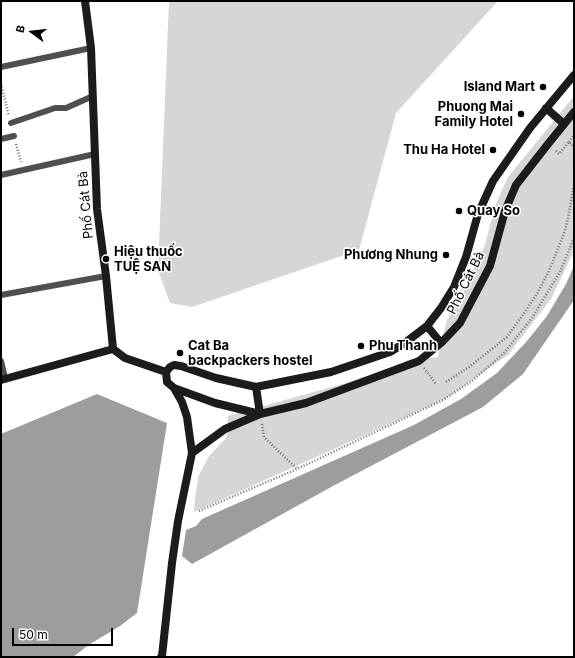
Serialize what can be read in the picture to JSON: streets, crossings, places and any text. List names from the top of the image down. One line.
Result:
{"streets":{"main road":["Phố Cát Bà"]},"places":["Island Mart","Phuong Mai Family Hotel","Thu Ha Hotel","Quay So","Phương Nhung","Hiệu thuốc TUỆ SAN","Phu Thanh","Cat Ba backpackers hostel"],"scale_bar":"50 m","north":"left"}
